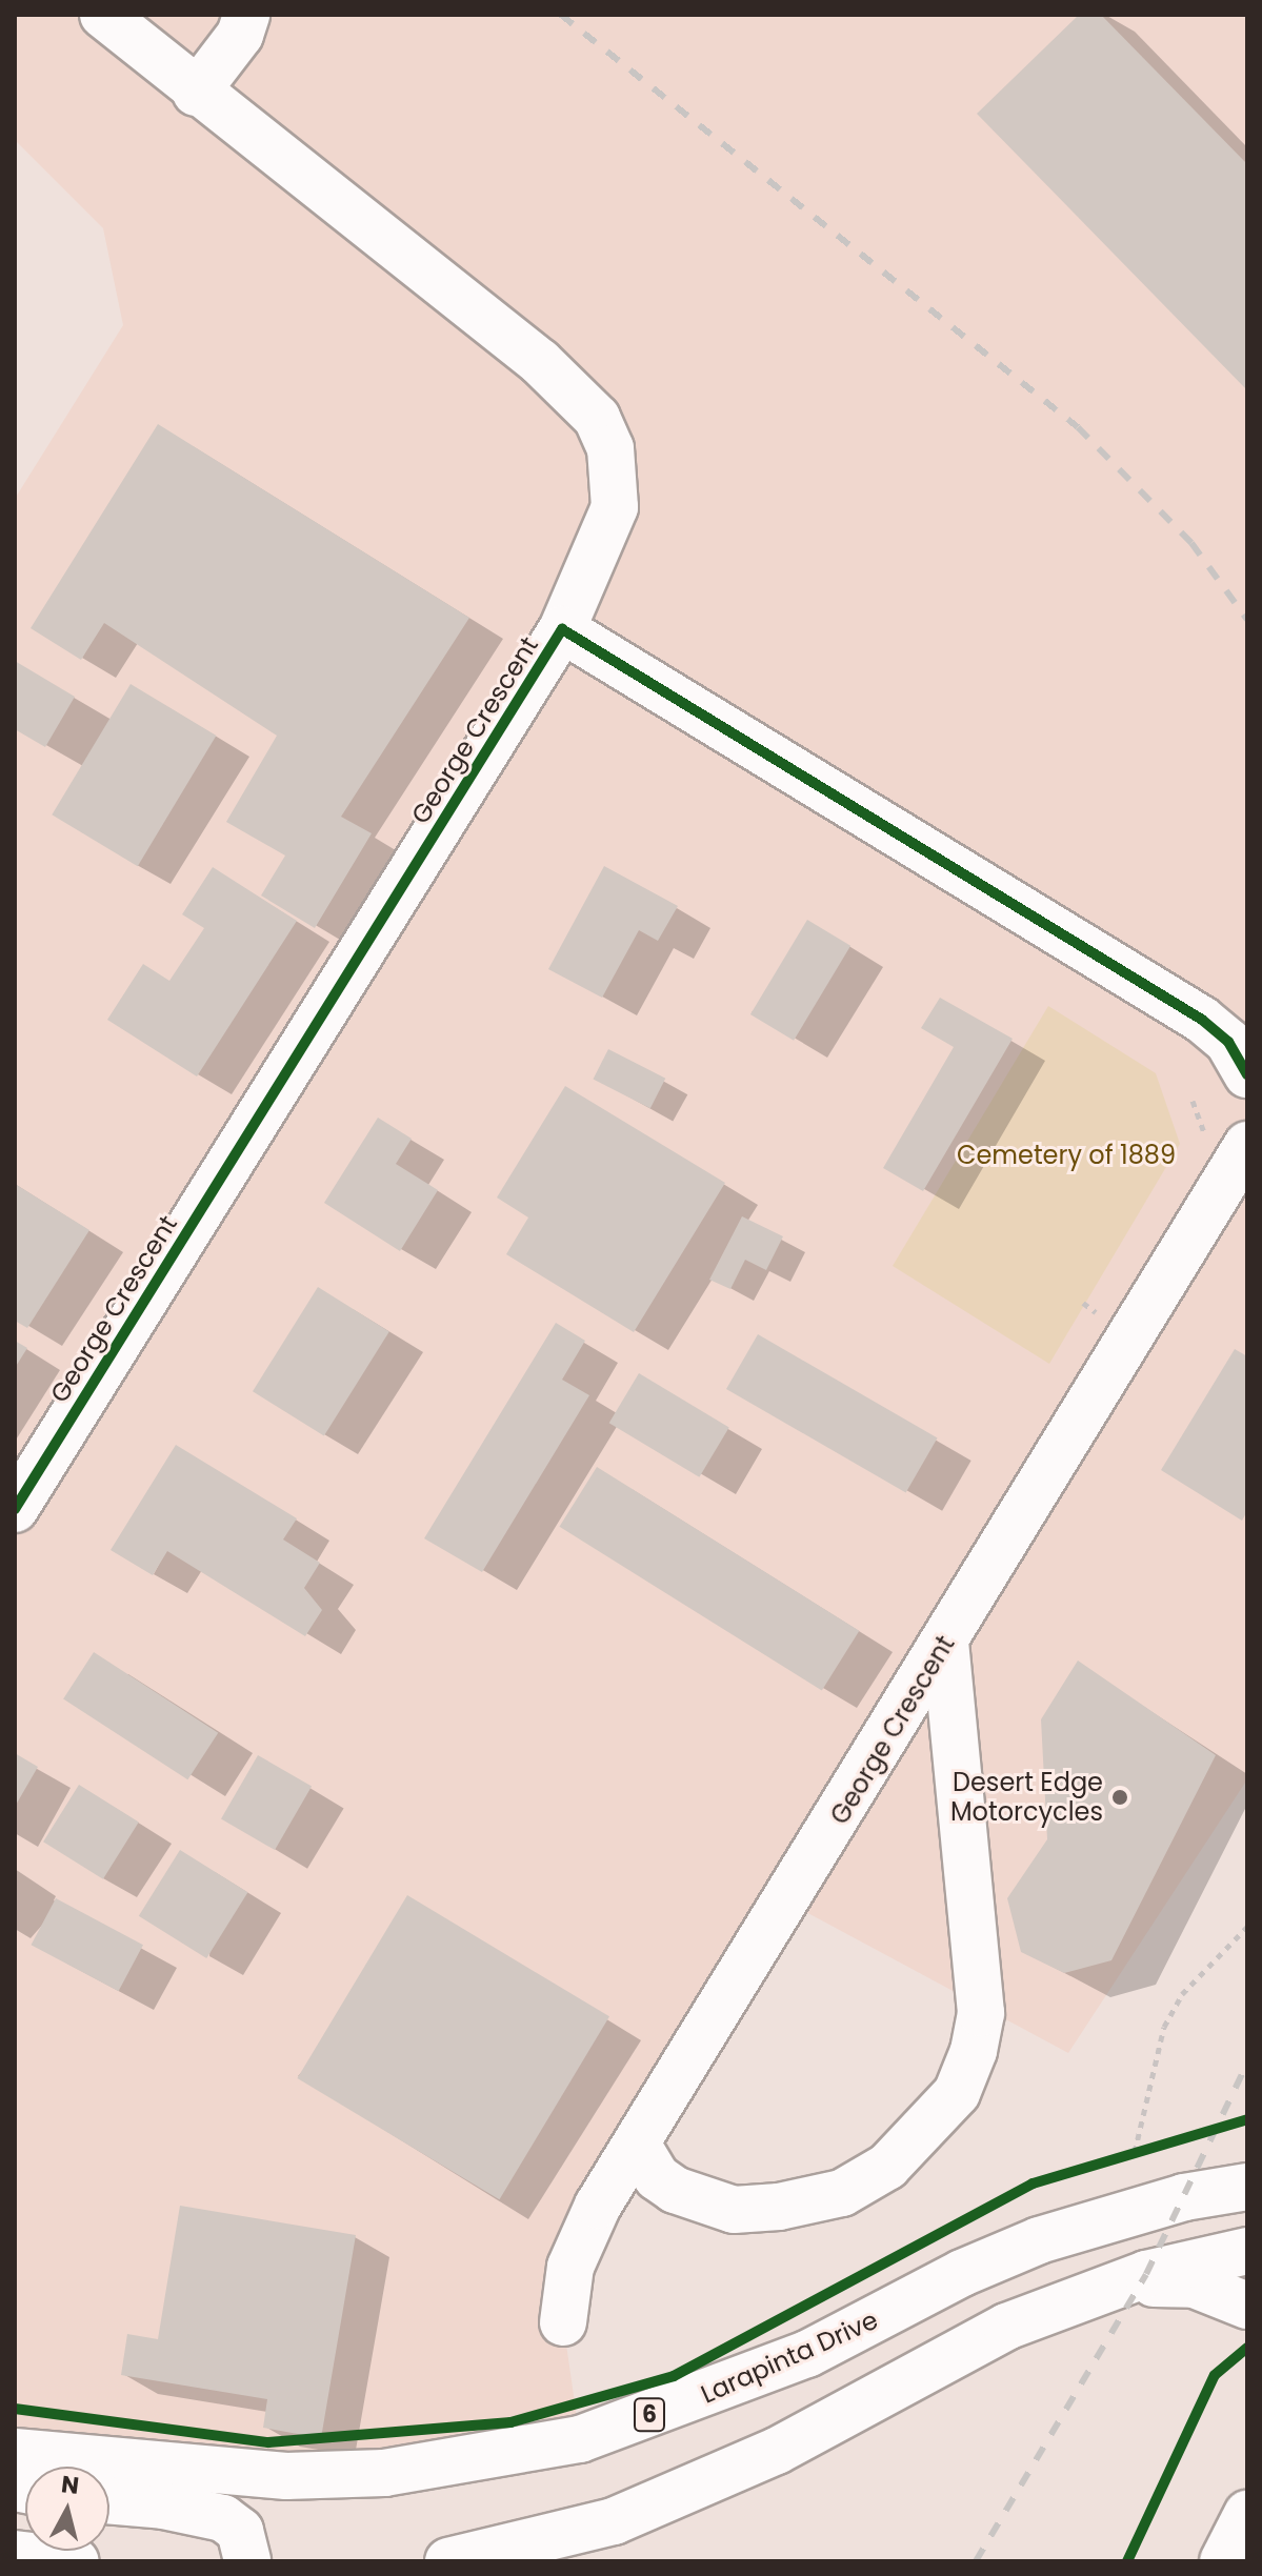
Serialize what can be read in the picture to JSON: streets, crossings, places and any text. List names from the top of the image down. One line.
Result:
{"streets":{"street":["George Crescent","Larapinta Drive","6"]},"parks":["Cemetery of 1889"],"places":["Desert Edge Motorcycles"],"north":"top"}
